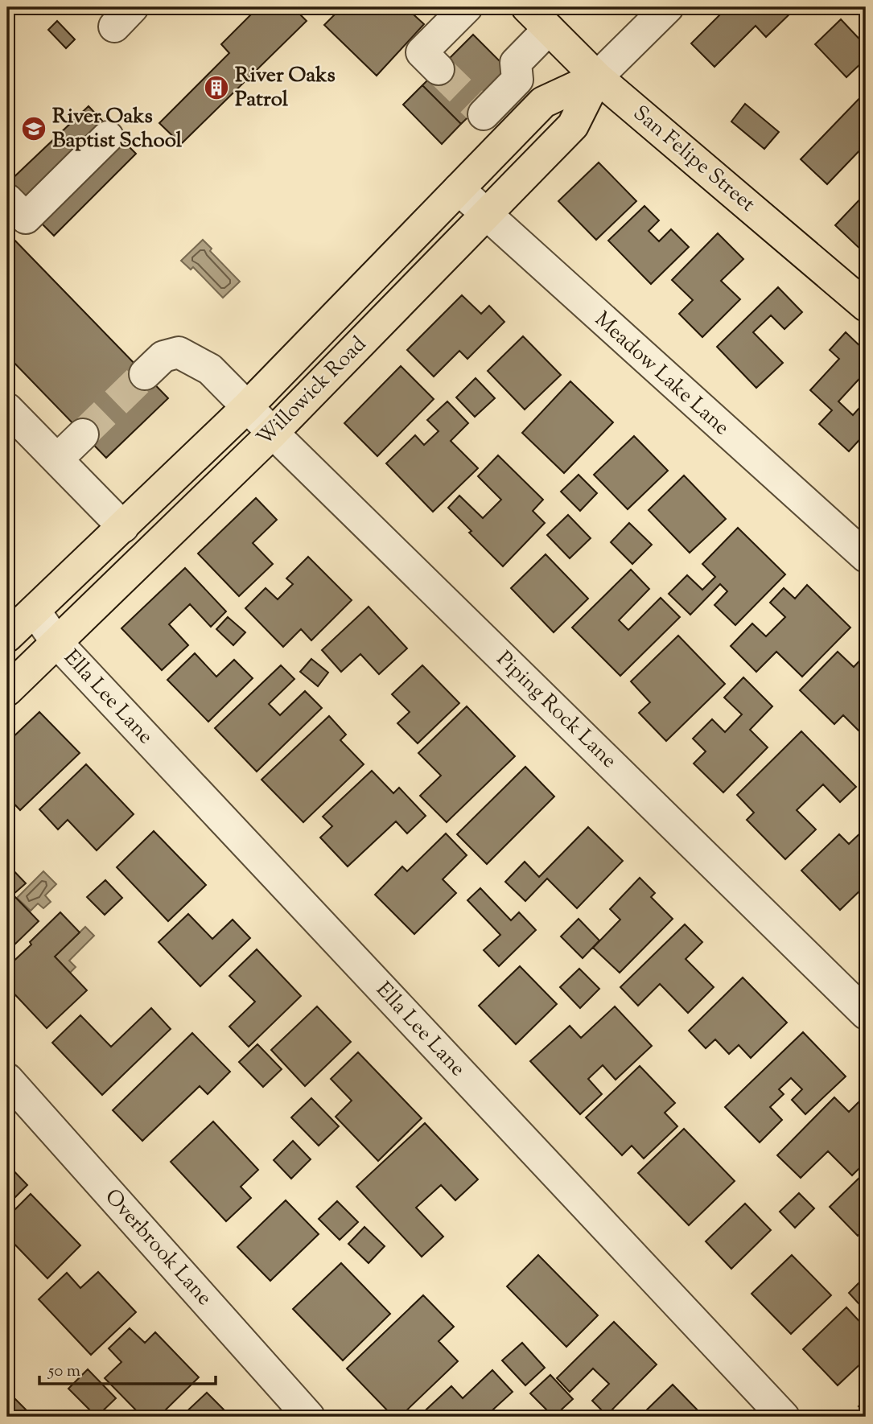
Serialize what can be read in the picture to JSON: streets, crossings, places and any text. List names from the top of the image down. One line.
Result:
{"streets":{"main road":["San Felipe Street","Willowick Road"],"street":["Meadow Lake Lane","Ella Lee Lane","Piping Rock Lane","Overbrook Lane"]},"crossings":[["San Felipe Street","Willowick Road"],["Meadow Lake Lane","Willowick Road"],["Willowick Road","Ella Lee Lane"],["Willowick Road","Piping Rock Lane"]],"places":{"building":["River Oaks Patrol"],"school or university":["River Oaks Baptist School"]},"scale_bar":"50 m"}
